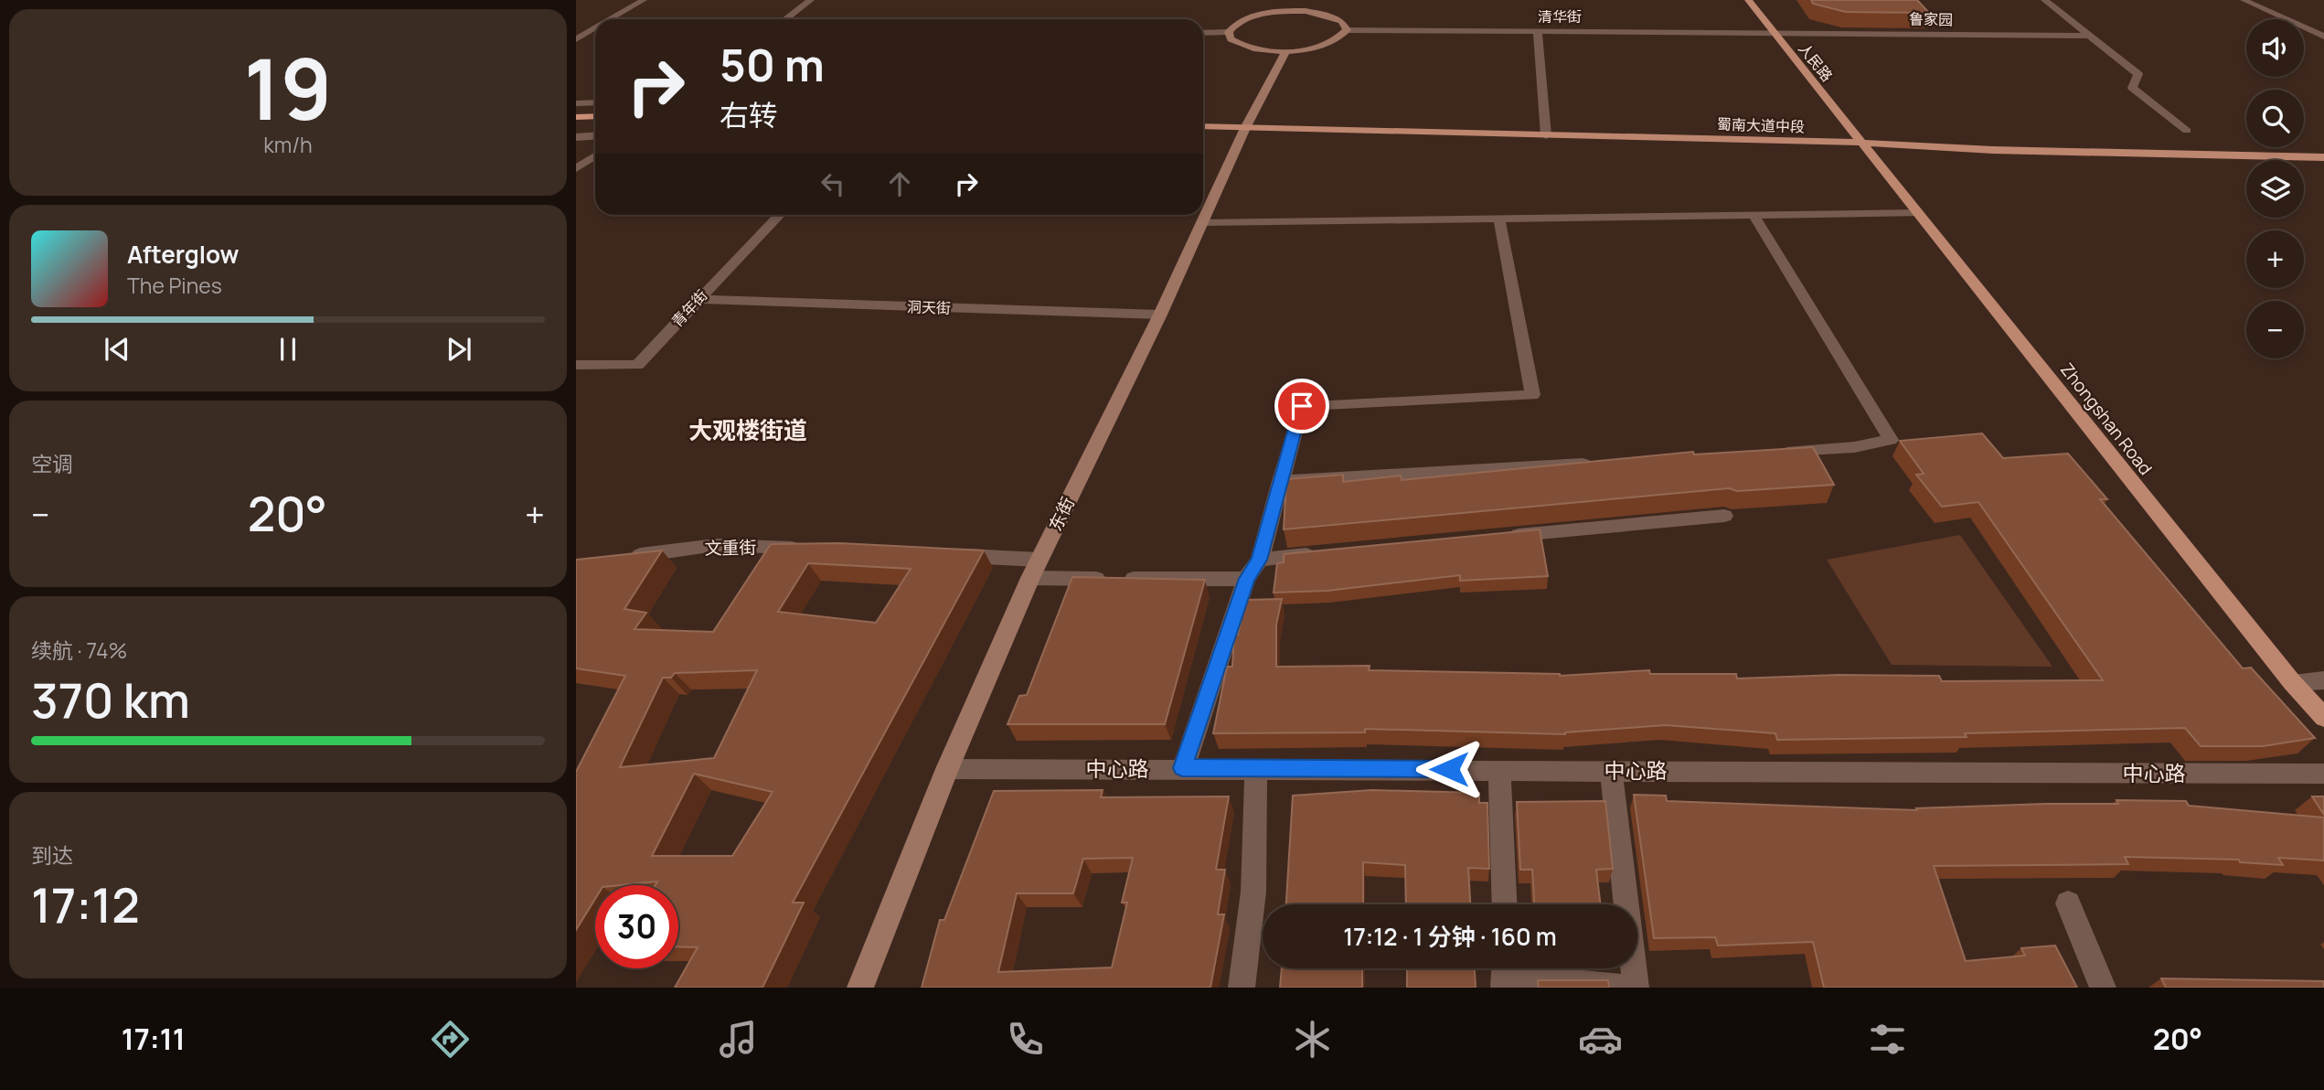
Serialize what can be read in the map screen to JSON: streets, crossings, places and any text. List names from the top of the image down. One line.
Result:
{"streets":{"main road":["人民路","蜀南大道中段","Zhongshan Road","东街"],"street":["清华街","鲁家园","洞天街","青年街","文重街","中心路"]},"crossings":[["清华街","鲁家园"],["清华街","人民路"],["鲁家园","人民路"],["人民路","蜀南大道中段"],["人民路","Zhongshan Road"],["蜀南大道中段","Zhongshan Road"],["蜀南大道中段","东街"],["洞天街","青年街"],["洞天街","东街"],["东街","中心路"]],"districts":["大观楼街道"],"page":{"tile":[["19","km/h"],"空调",["续航 · 74%","370 km"],["到达","17:12"]],"map_buttons":["+","−"],"turn":["50 m","右转"],"song":["Afterglow","The Pines"],"heat":["−","20°","+"],"limit":"30","trip":"17:12 · 1 分钟 · 160 m","tabs":["17:11","20°"]}}
